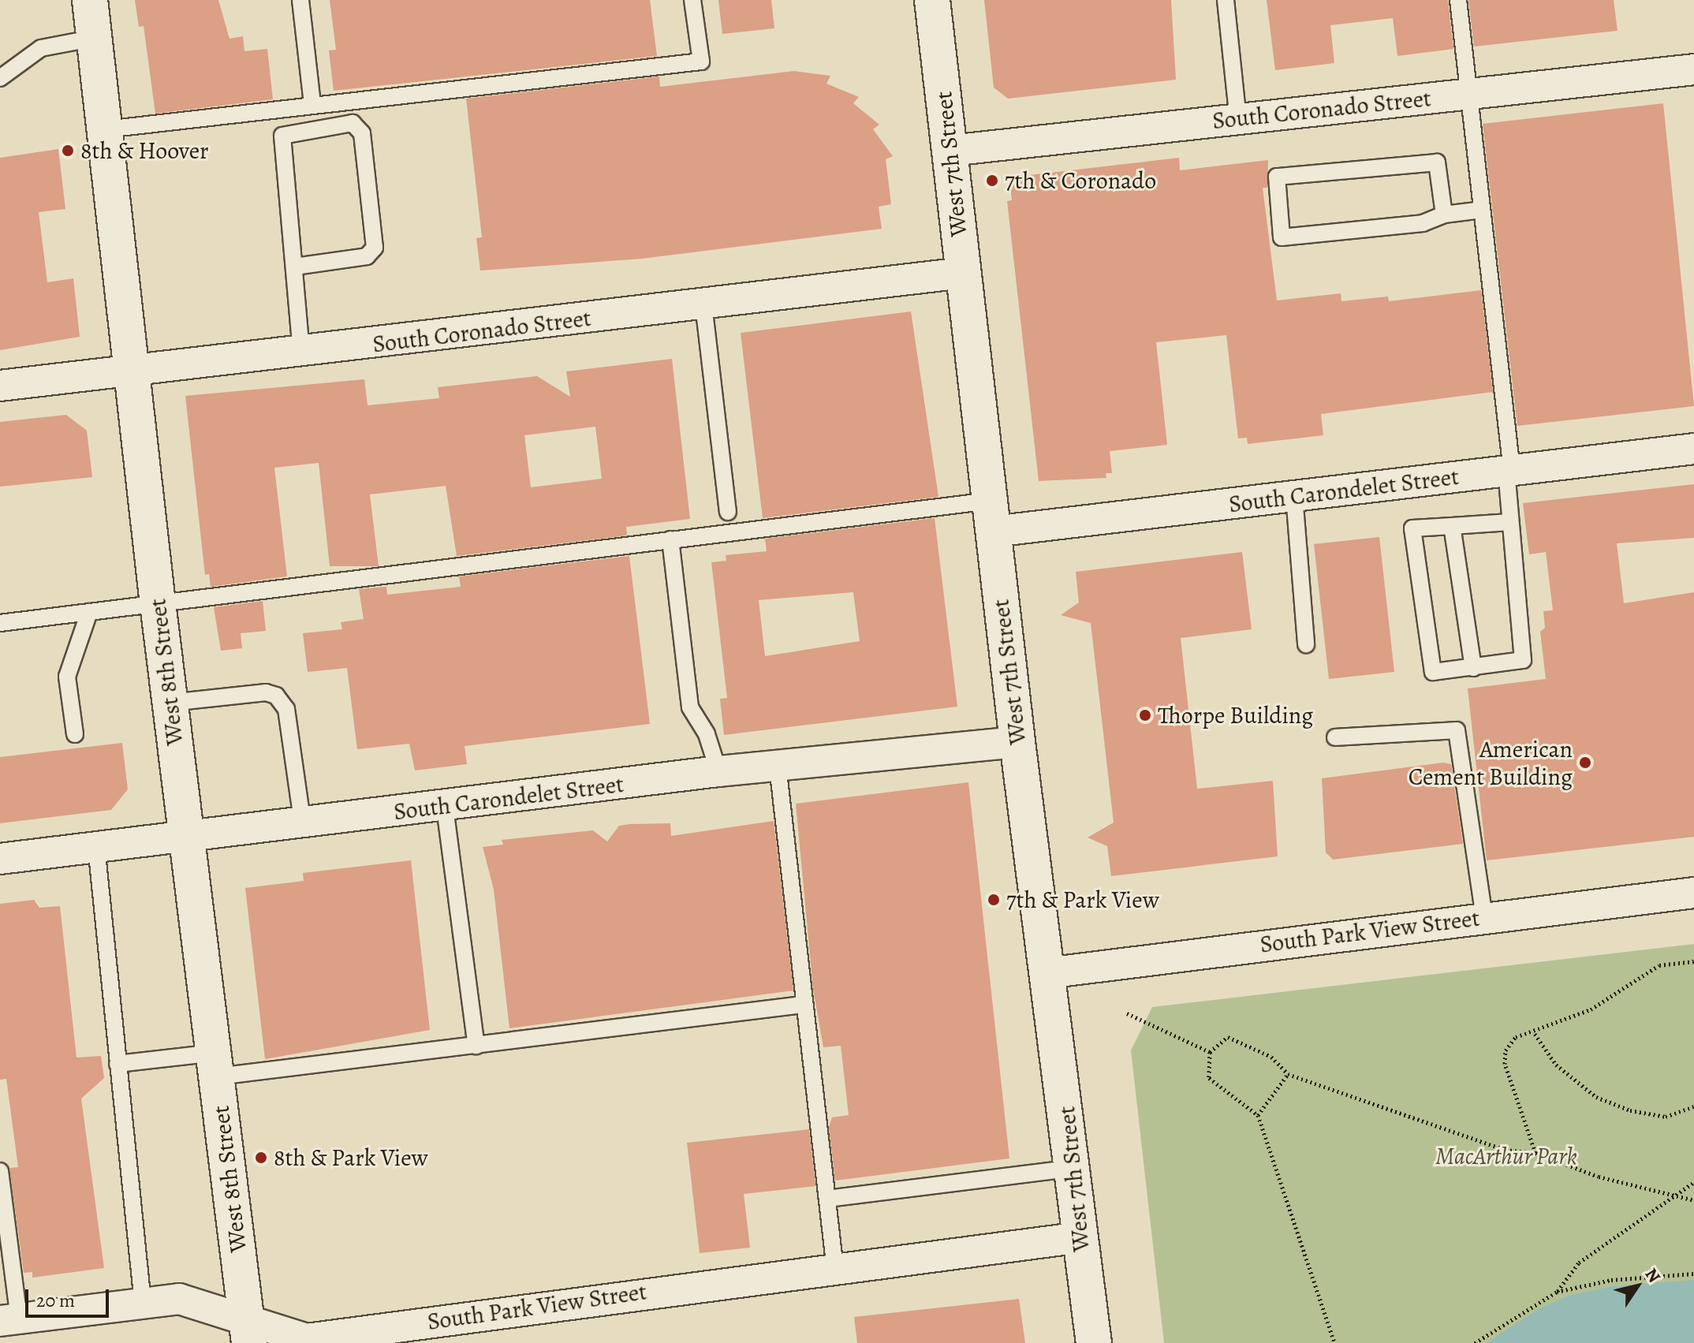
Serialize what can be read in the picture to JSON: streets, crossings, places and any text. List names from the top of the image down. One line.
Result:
{"streets":{"street":["South Coronado Street","West 7th Street","South Carondelet Street","West 8th Street","South Park View Street"]},"crossings":[["South Coronado Street","West 7th Street"],["South Coronado Street","West 8th Street"],["West 7th Street","South Carondelet Street"],["West 7th Street","South Park View Street"],["South Carondelet Street","West 8th Street"],["West 8th Street","South Park View Street"]],"parks":["MacArthur Park"],"places":["8th & Hoover","7th & Coronado","Thorpe Building","American Cement Building","7th & Park View","8th & Park View"],"scale_bar":"20 m","north":"top right"}
